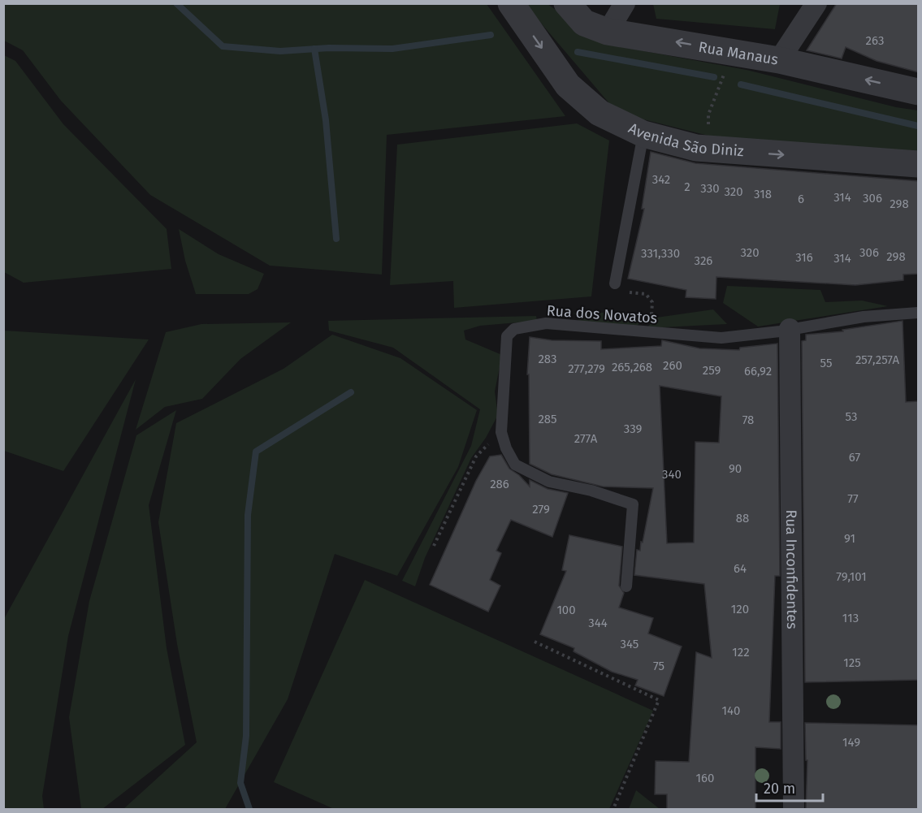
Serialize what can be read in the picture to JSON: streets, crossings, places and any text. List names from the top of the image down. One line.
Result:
{"streets":{"street":["Rua Manaus","Avenida São Diniz","Rua Inconfidentes"],"lane":["Rua dos Novatos"]},"crossings":[["Rua dos Novatos","Rua Inconfidentes"]],"one_way":["Rua Manaus","Avenida São Diniz"],"house_numbers":["263","342","2","330","320","318","314","306","6","298","320","306","331,330","298","316","314","326","283","257,257A","55","260","265,268","277,279","259","66,92","53","285","78","339","277A","67","90","340","286","77","279","88","91","64","79,101","120","100","113","344","345","122","125","75","140","149","160"],"scale_bar":"20 m"}
